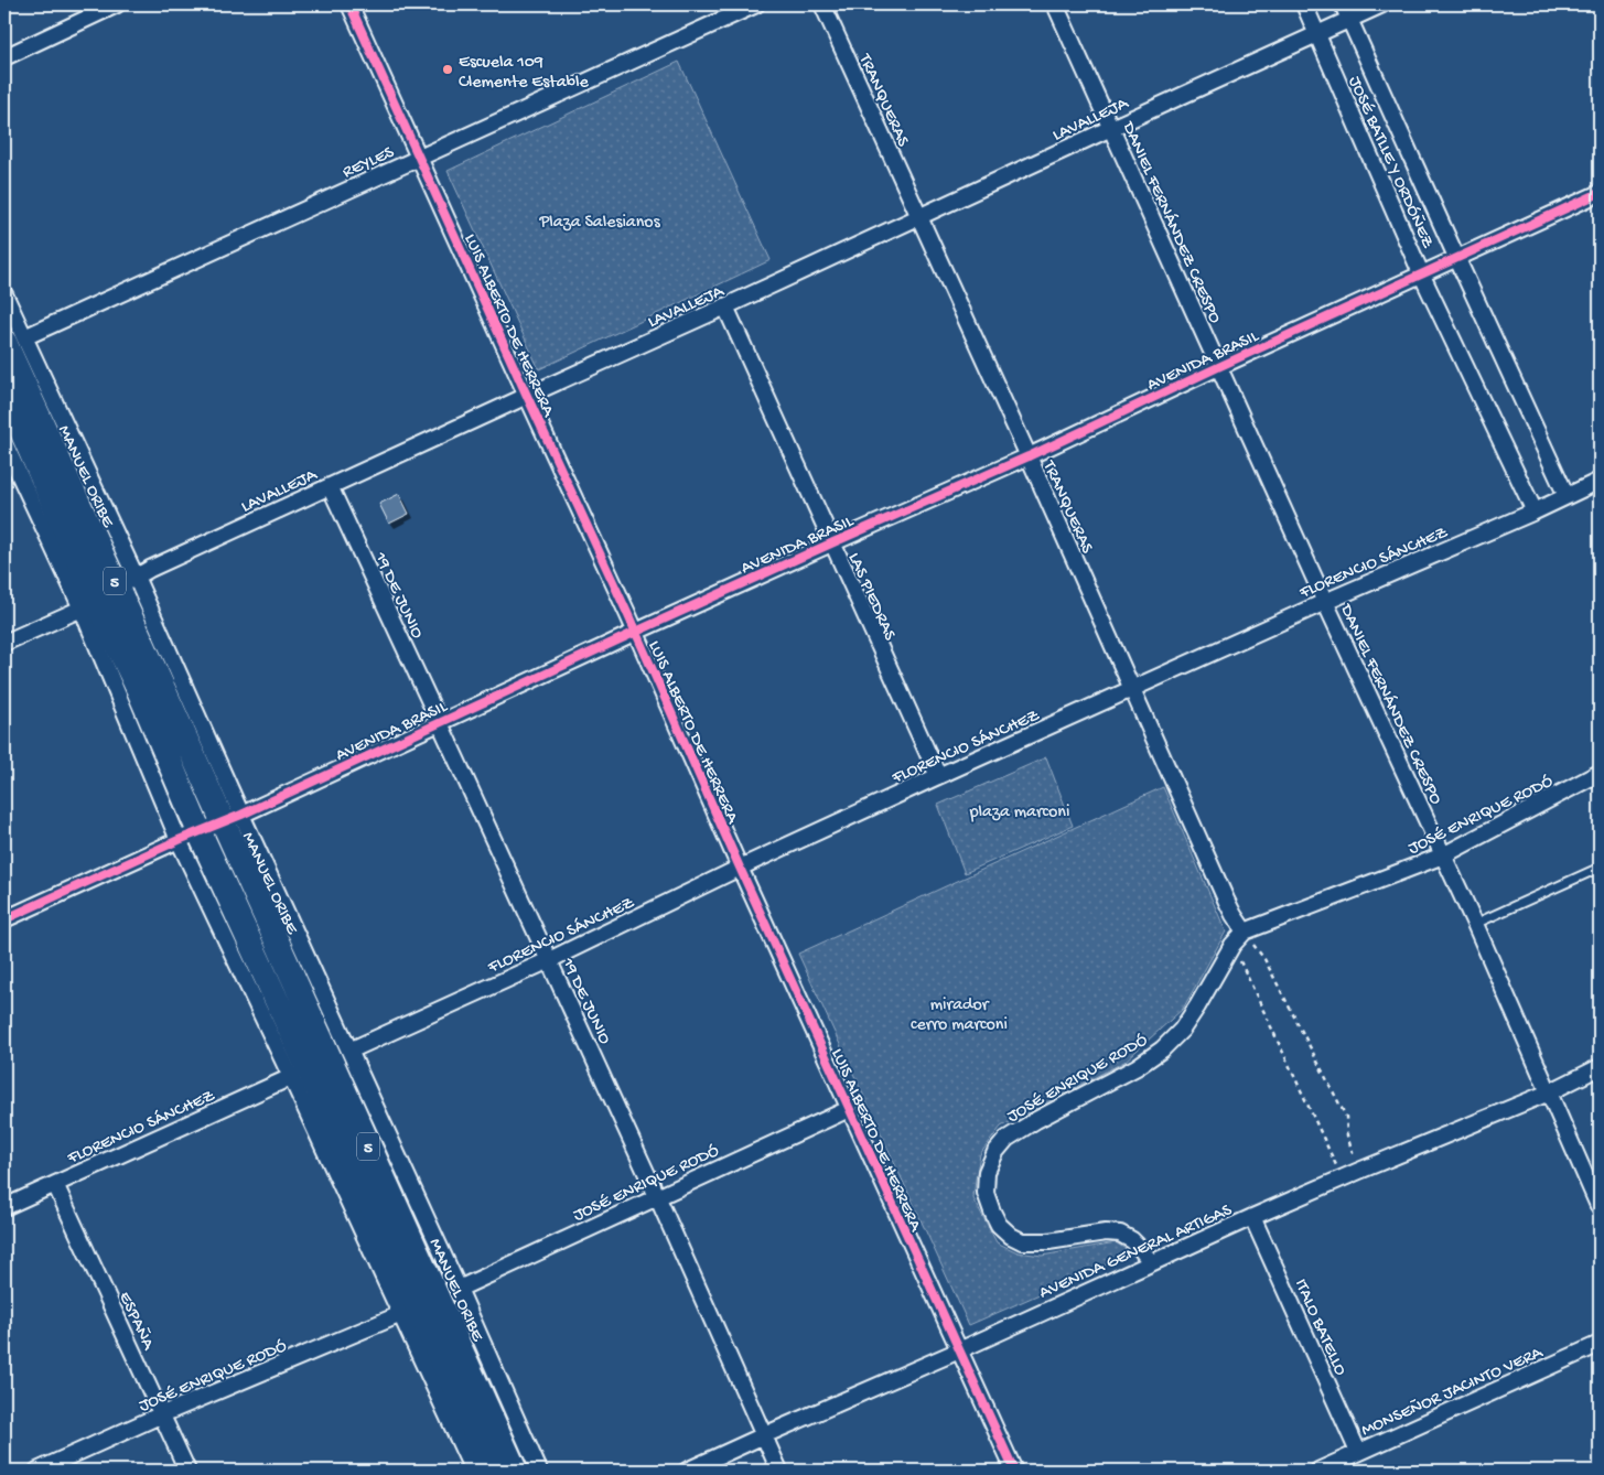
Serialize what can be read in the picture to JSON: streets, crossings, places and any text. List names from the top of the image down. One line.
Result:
{"streets":{"highway":["MANUEL ORIBE","5"],"street":["TRANQUERAS","LAVALLEJA","REYLES","JOSÉ BATLLE Y ORDÓÑEZ","DANIEL FERNÁNDEZ CRESPO","LUIS ALBERTO DE HERRERA","AVENIDA BRASIL","FLORENCIO SÁNCHEZ","19 DE JUNIO","LAS PIEDRAS","JOSÉ ENRIQUE RODÓ","AVENIDA GENERAL ARTIGAS","ESPAÑA","ITALO BATELLO","MONSEÑOR JACINTO VERA"]},"crossings":[["TRANQUERAS","LAVALLEJA"],["TRANQUERAS","AVENIDA BRASIL"],["TRANQUERAS","FLORENCIO SÁNCHEZ"],["TRANQUERAS","JOSÉ ENRIQUE RODÓ"],["LAVALLEJA","JOSÉ BATLLE Y ORDÓÑEZ"],["LAVALLEJA","DANIEL FERNÁNDEZ CRESPO"],["LAVALLEJA","LUIS ALBERTO DE HERRERA"],["LAVALLEJA","MANUEL ORIBE"],["LAVALLEJA","19 DE JUNIO"],["LAVALLEJA","LAS PIEDRAS"],["REYLES","LUIS ALBERTO DE HERRERA"],["REYLES","MANUEL ORIBE"],["JOSÉ BATLLE Y ORDÓÑEZ","AVENIDA BRASIL"],["JOSÉ BATLLE Y ORDÓÑEZ","FLORENCIO SÁNCHEZ"],["DANIEL FERNÁNDEZ CRESPO","AVENIDA BRASIL"],["DANIEL FERNÁNDEZ CRESPO","FLORENCIO SÁNCHEZ"],["DANIEL FERNÁNDEZ CRESPO","JOSÉ ENRIQUE RODÓ"],["DANIEL FERNÁNDEZ CRESPO","AVENIDA GENERAL ARTIGAS"],["LUIS ALBERTO DE HERRERA","AVENIDA BRASIL"],["LUIS ALBERTO DE HERRERA","FLORENCIO SÁNCHEZ"],["LUIS ALBERTO DE HERRERA","JOSÉ ENRIQUE RODÓ"],["LUIS ALBERTO DE HERRERA","AVENIDA GENERAL ARTIGAS"],["AVENIDA BRASIL","MANUEL ORIBE"],["AVENIDA BRASIL","19 DE JUNIO"],["AVENIDA BRASIL","LAS PIEDRAS"],["MANUEL ORIBE","FLORENCIO SÁNCHEZ"],["MANUEL ORIBE","JOSÉ ENRIQUE RODÓ"],["FLORENCIO SÁNCHEZ","19 DE JUNIO"],["FLORENCIO SÁNCHEZ","LAS PIEDRAS"],["FLORENCIO SÁNCHEZ","ESPAÑA"],["19 DE JUNIO","JOSÉ ENRIQUE RODÓ"],["19 DE JUNIO","AVENIDA GENERAL ARTIGAS"],["JOSÉ ENRIQUE RODÓ","AVENIDA GENERAL ARTIGAS"],["JOSÉ ENRIQUE RODÓ","ESPAÑA"],["AVENIDA GENERAL ARTIGAS","ITALO BATELLO"],["ITALO BATELLO","MONSEÑOR JACINTO VERA"]],"parks":["Plaza Salesianos","plaza marconi","mirador cerro marconi"],"places":["Escuela 109 Clemente Estable"]}
